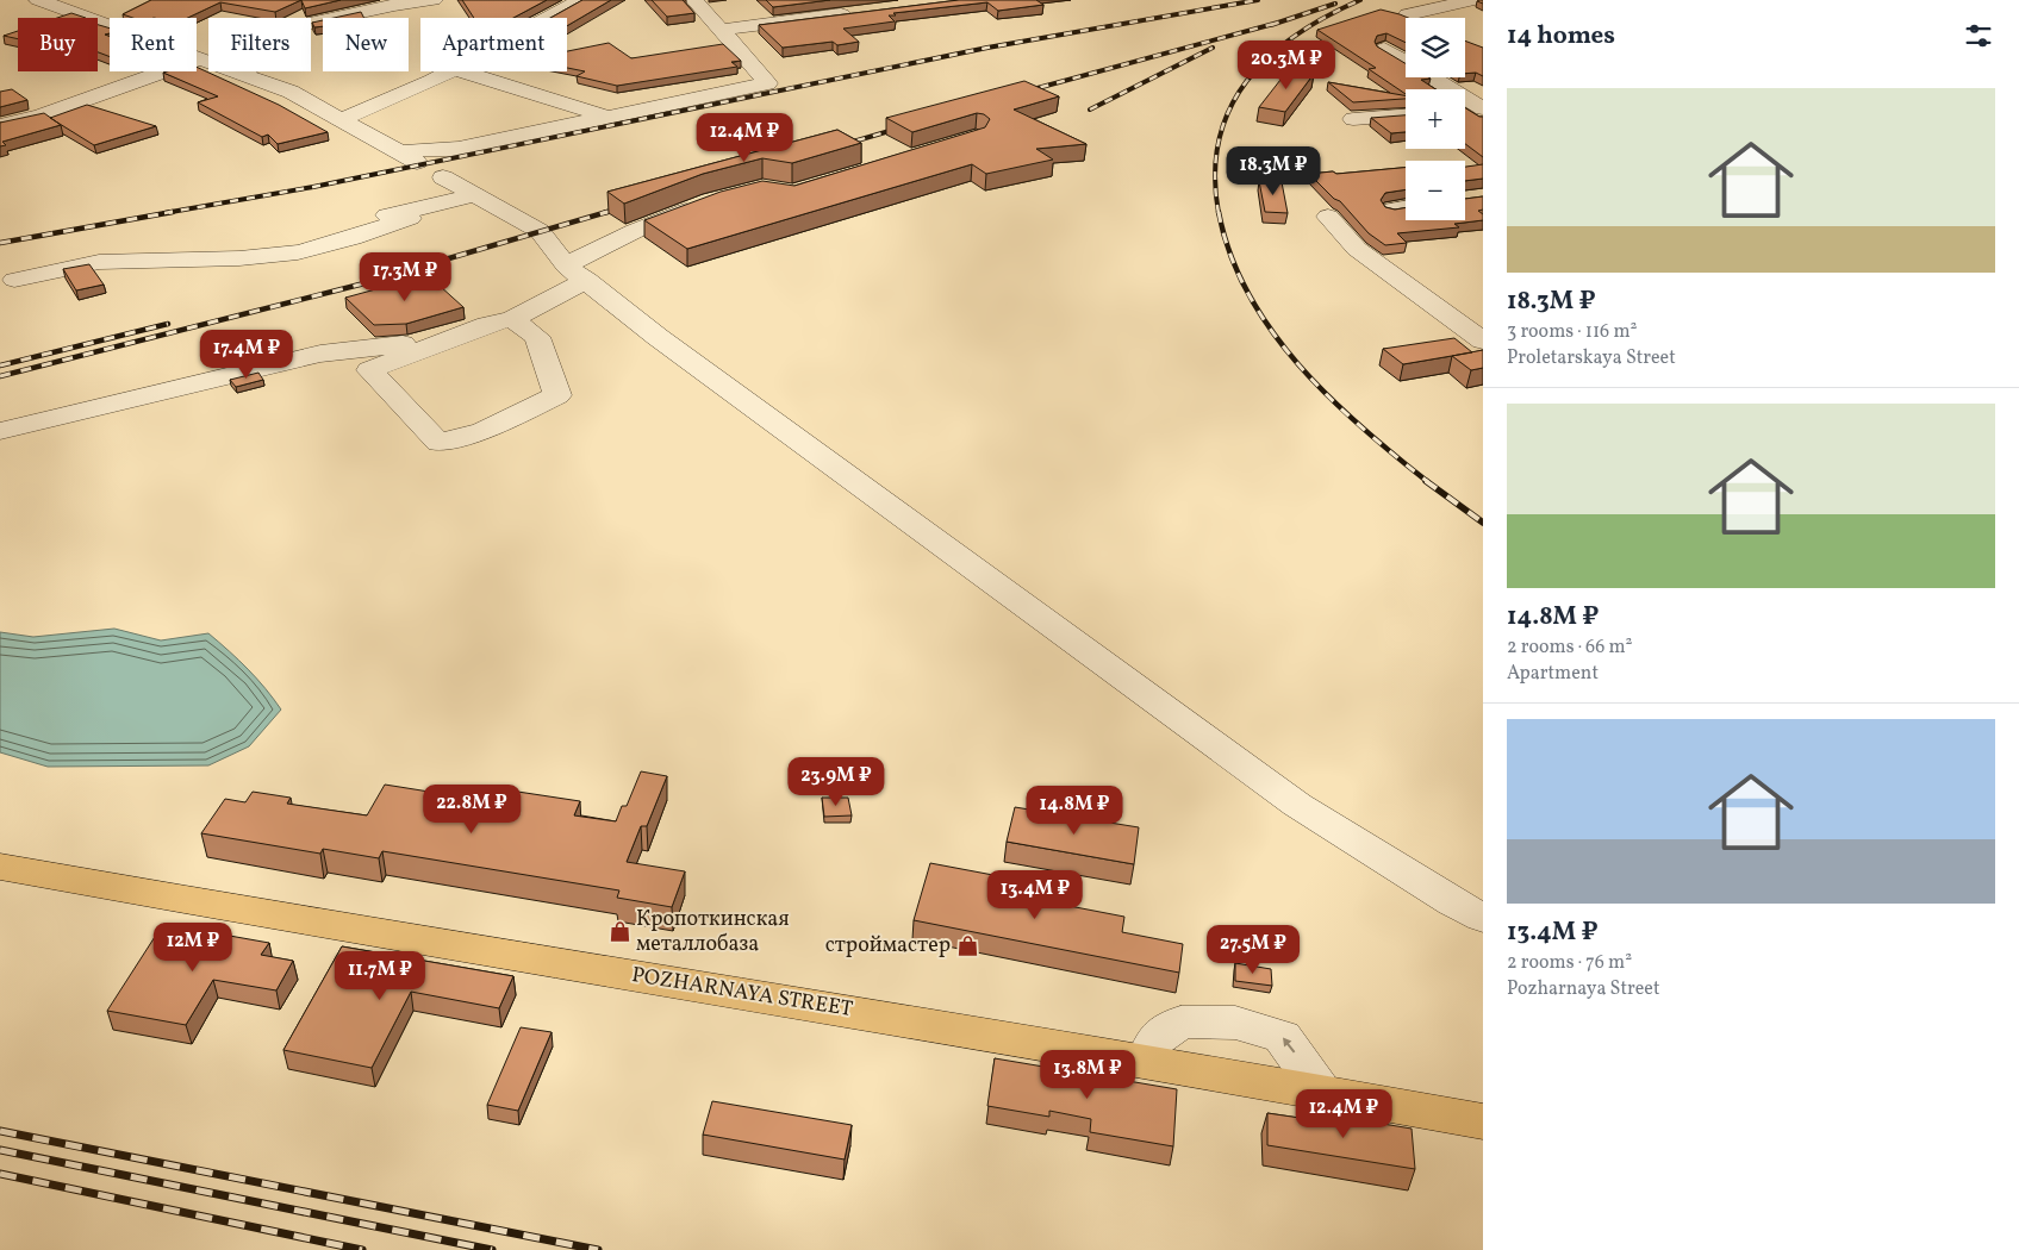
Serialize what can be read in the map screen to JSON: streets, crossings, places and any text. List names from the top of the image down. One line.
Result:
{"streets":{"main road":["POZHARNAYA STREET"]},"places":{"shop":["Кропоткинская металлобаза","строймастер"]},"page":{"heading":"14 homes","map_buttons":["+","−"],"chip":["Buy","Rent","Filters","New","Apartment"],"price":["20.3M ₽","12.4M ₽","18.3M ₽","17.3M ₽","17.4M ₽","23.9M ₽","22.8M ₽","14.8M ₽","13.4M ₽","12M ₽","27.5M ₽","11.7M ₽","13.8M ₽","12.4M ₽"],"list":[{"name":"18.3M ₽","note":"3 rooms · 116 m² · Proletarskaya Street"},{"name":"14.8M ₽","note":"2 rooms · 66 m² · Apartment"},{"name":"13.4M ₽","note":"2 rooms · 76 m² · Pozharnaya Street"}]}}
